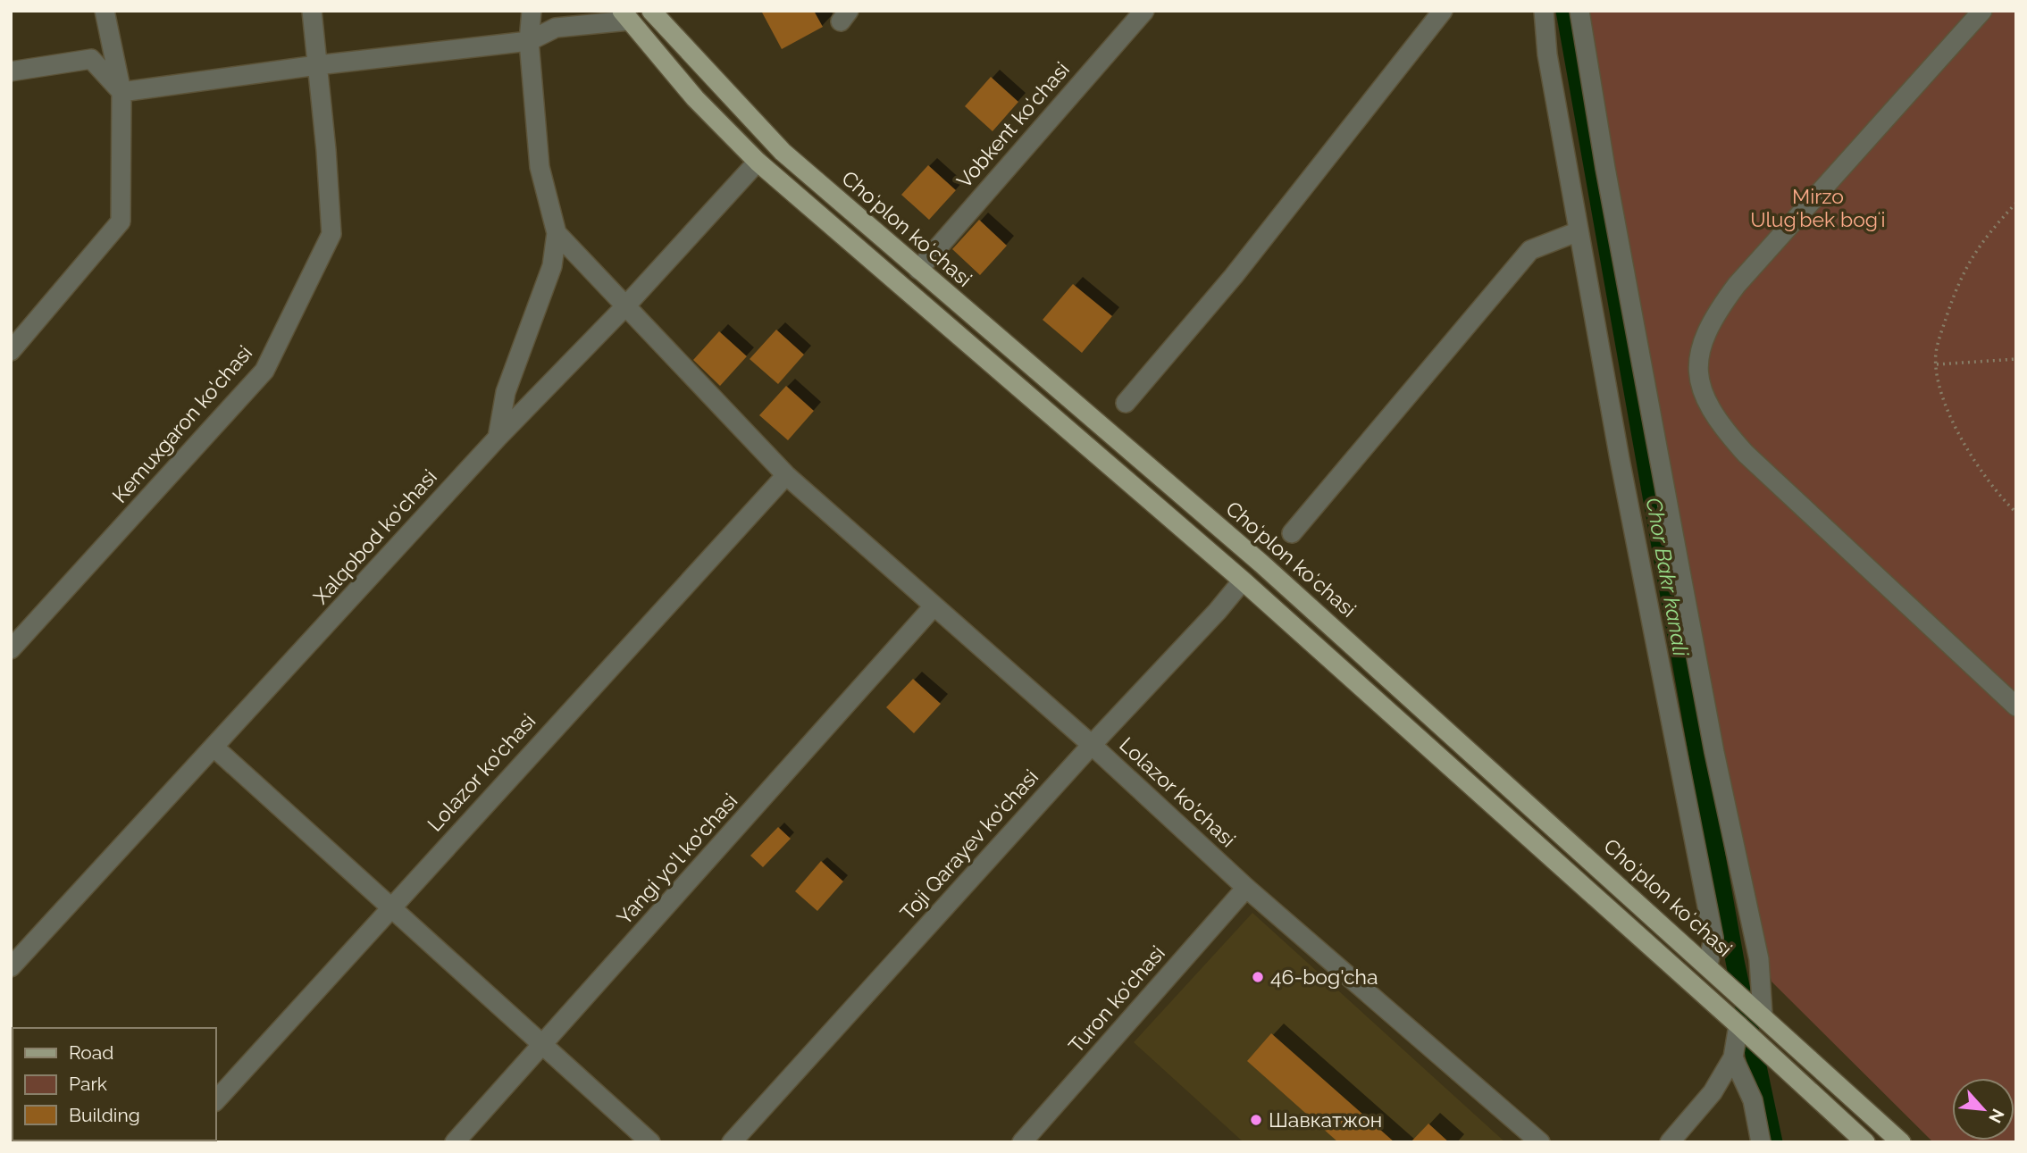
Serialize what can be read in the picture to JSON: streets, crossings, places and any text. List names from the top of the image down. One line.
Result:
{"streets":{"main road":["Choʻplon koʻchasi"],"street":["Vobkent koʻchasi","Kemuxgaron ko'chasi","Xalqobod ko'chasi","Lolazor ko'chasi","Toji Qarayev ko'chasi","Yangi yo'l ko'chasi","Turon ko'chasi"]},"crossings":[["Vobkent koʻchasi","Choʻplon koʻchasi"],["Xalqobod ko'chasi","Lolazor ko'chasi"],["Lolazor ko'chasi","Toji Qarayev ko'chasi"],["Lolazor ko'chasi","Yangi yo'l ko'chasi"],["Lolazor ko'chasi","Turon ko'chasi"]],"water":["Chor Bakr kanali"],"parks":["Mirzo Ulugʻbek bogʻi"],"places":["46-bog'cha","Шавкатжон"],"legend":["Road","Park","Building"],"north":"bottom right"}
